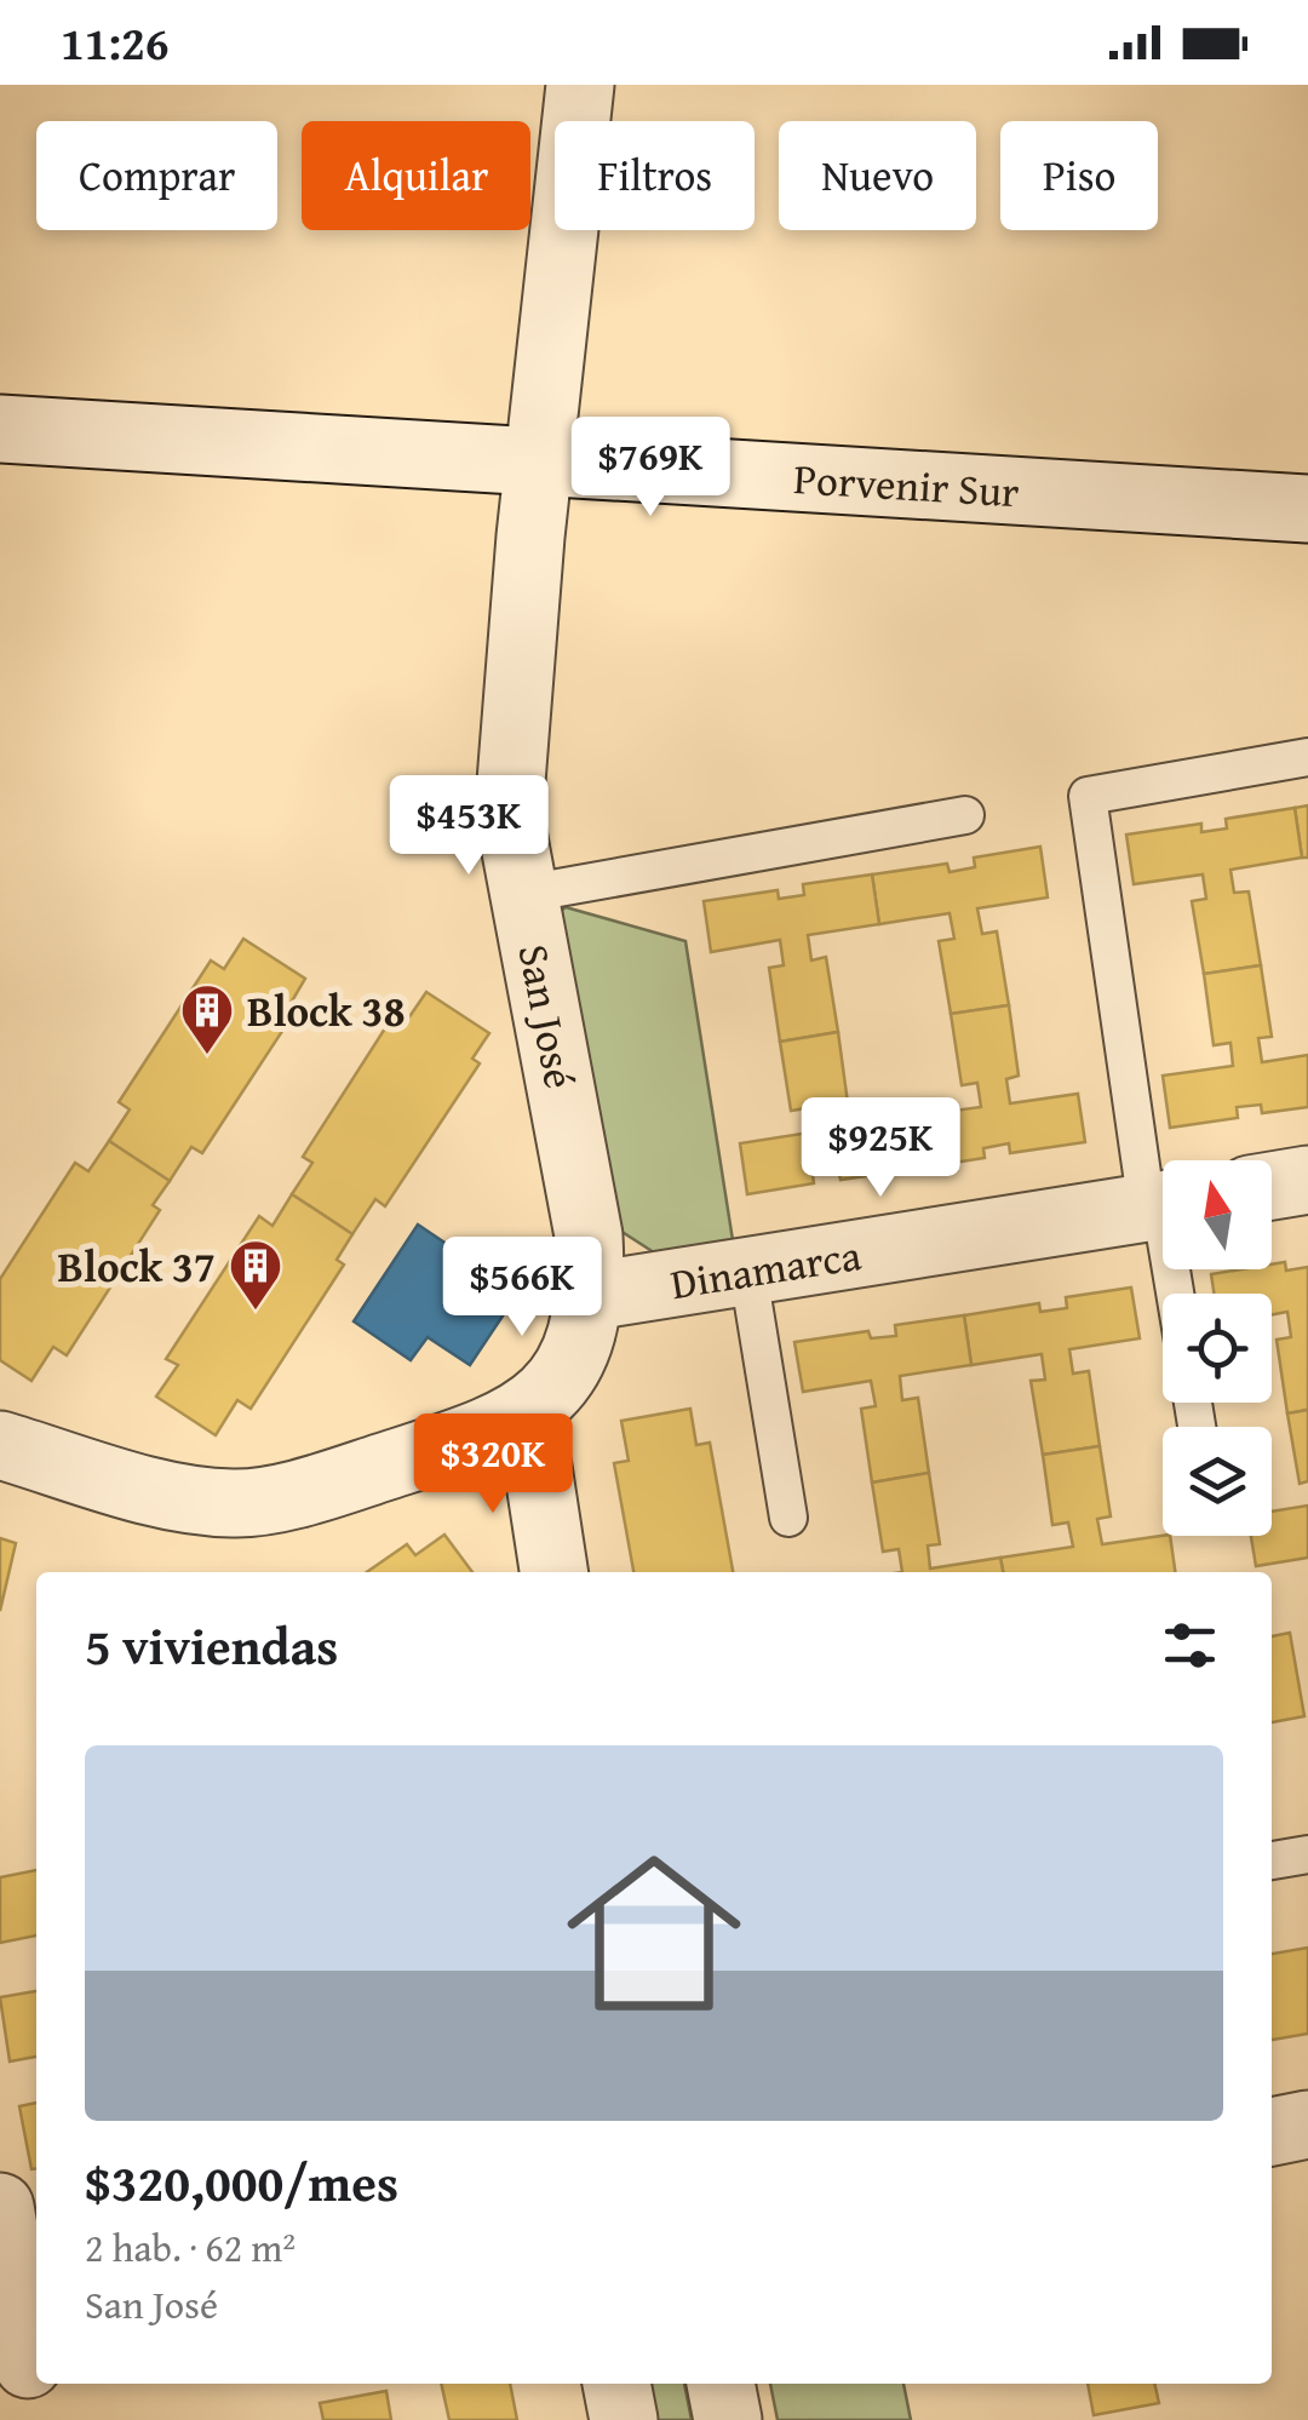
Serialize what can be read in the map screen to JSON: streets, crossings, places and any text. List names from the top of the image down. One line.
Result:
{"streets":{"street":["Porvenir Sur","San José","Dinamarca"]},"crossings":[["Porvenir Sur","San José"],["San José","Dinamarca"]],"places":{"building":["Block 38","Block 37"]},"north":"top","page":{"status":"11:26","chip":["Comprar","Alquilar","Filtros","Nuevo","Piso"],"price":["$769K","$453K","$925K","$566K","$320K"],"heading":"5 viviendas","list":[{"name":"$320,000/mes","note":"2 hab. · 62 m² · San José"}]}}
